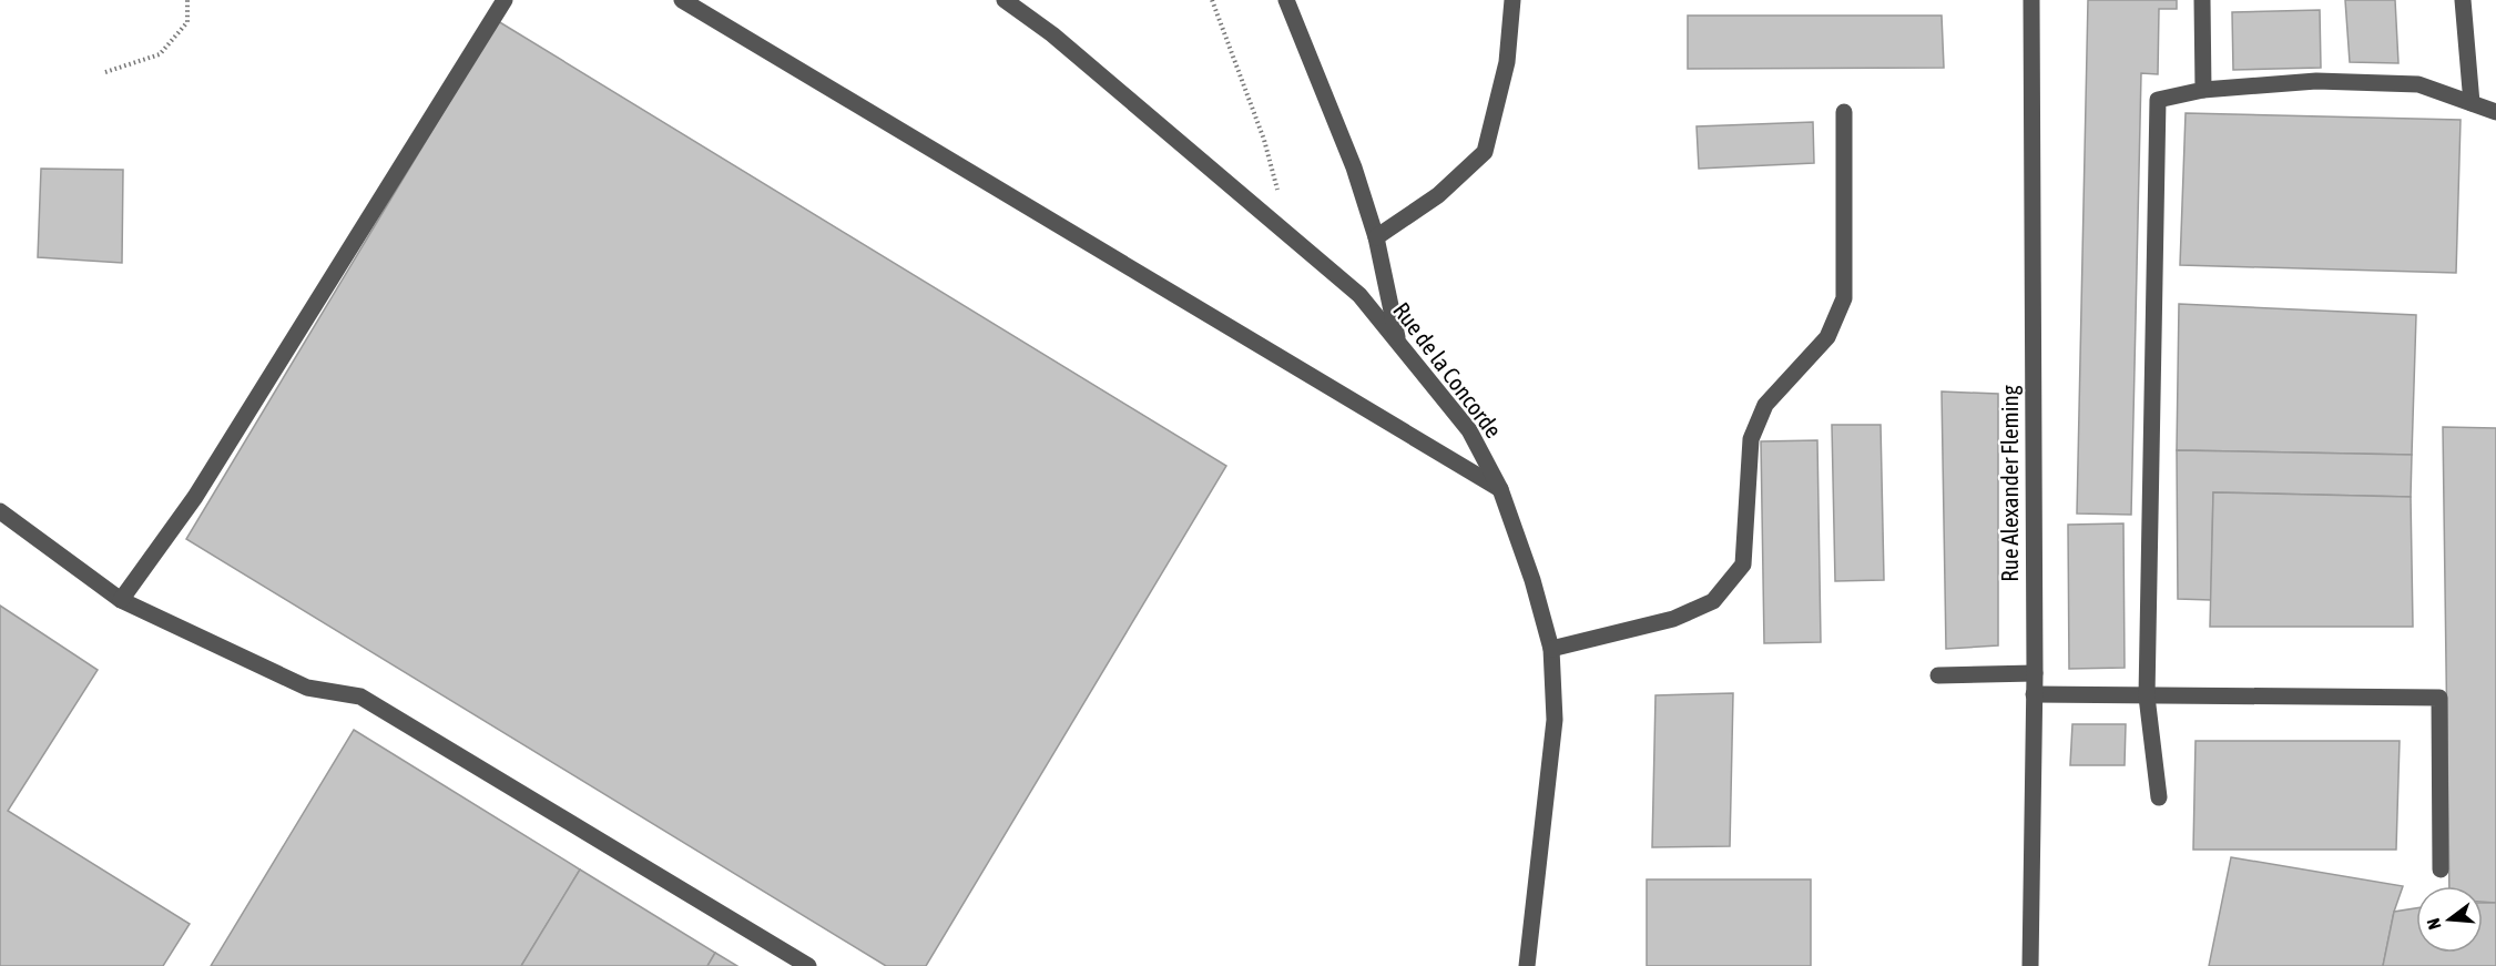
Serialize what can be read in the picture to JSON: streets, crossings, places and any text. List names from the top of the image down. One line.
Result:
{"streets":{"street":["Rue de la Concorde","Rue Alexander Fleming"]},"north":"left"}
